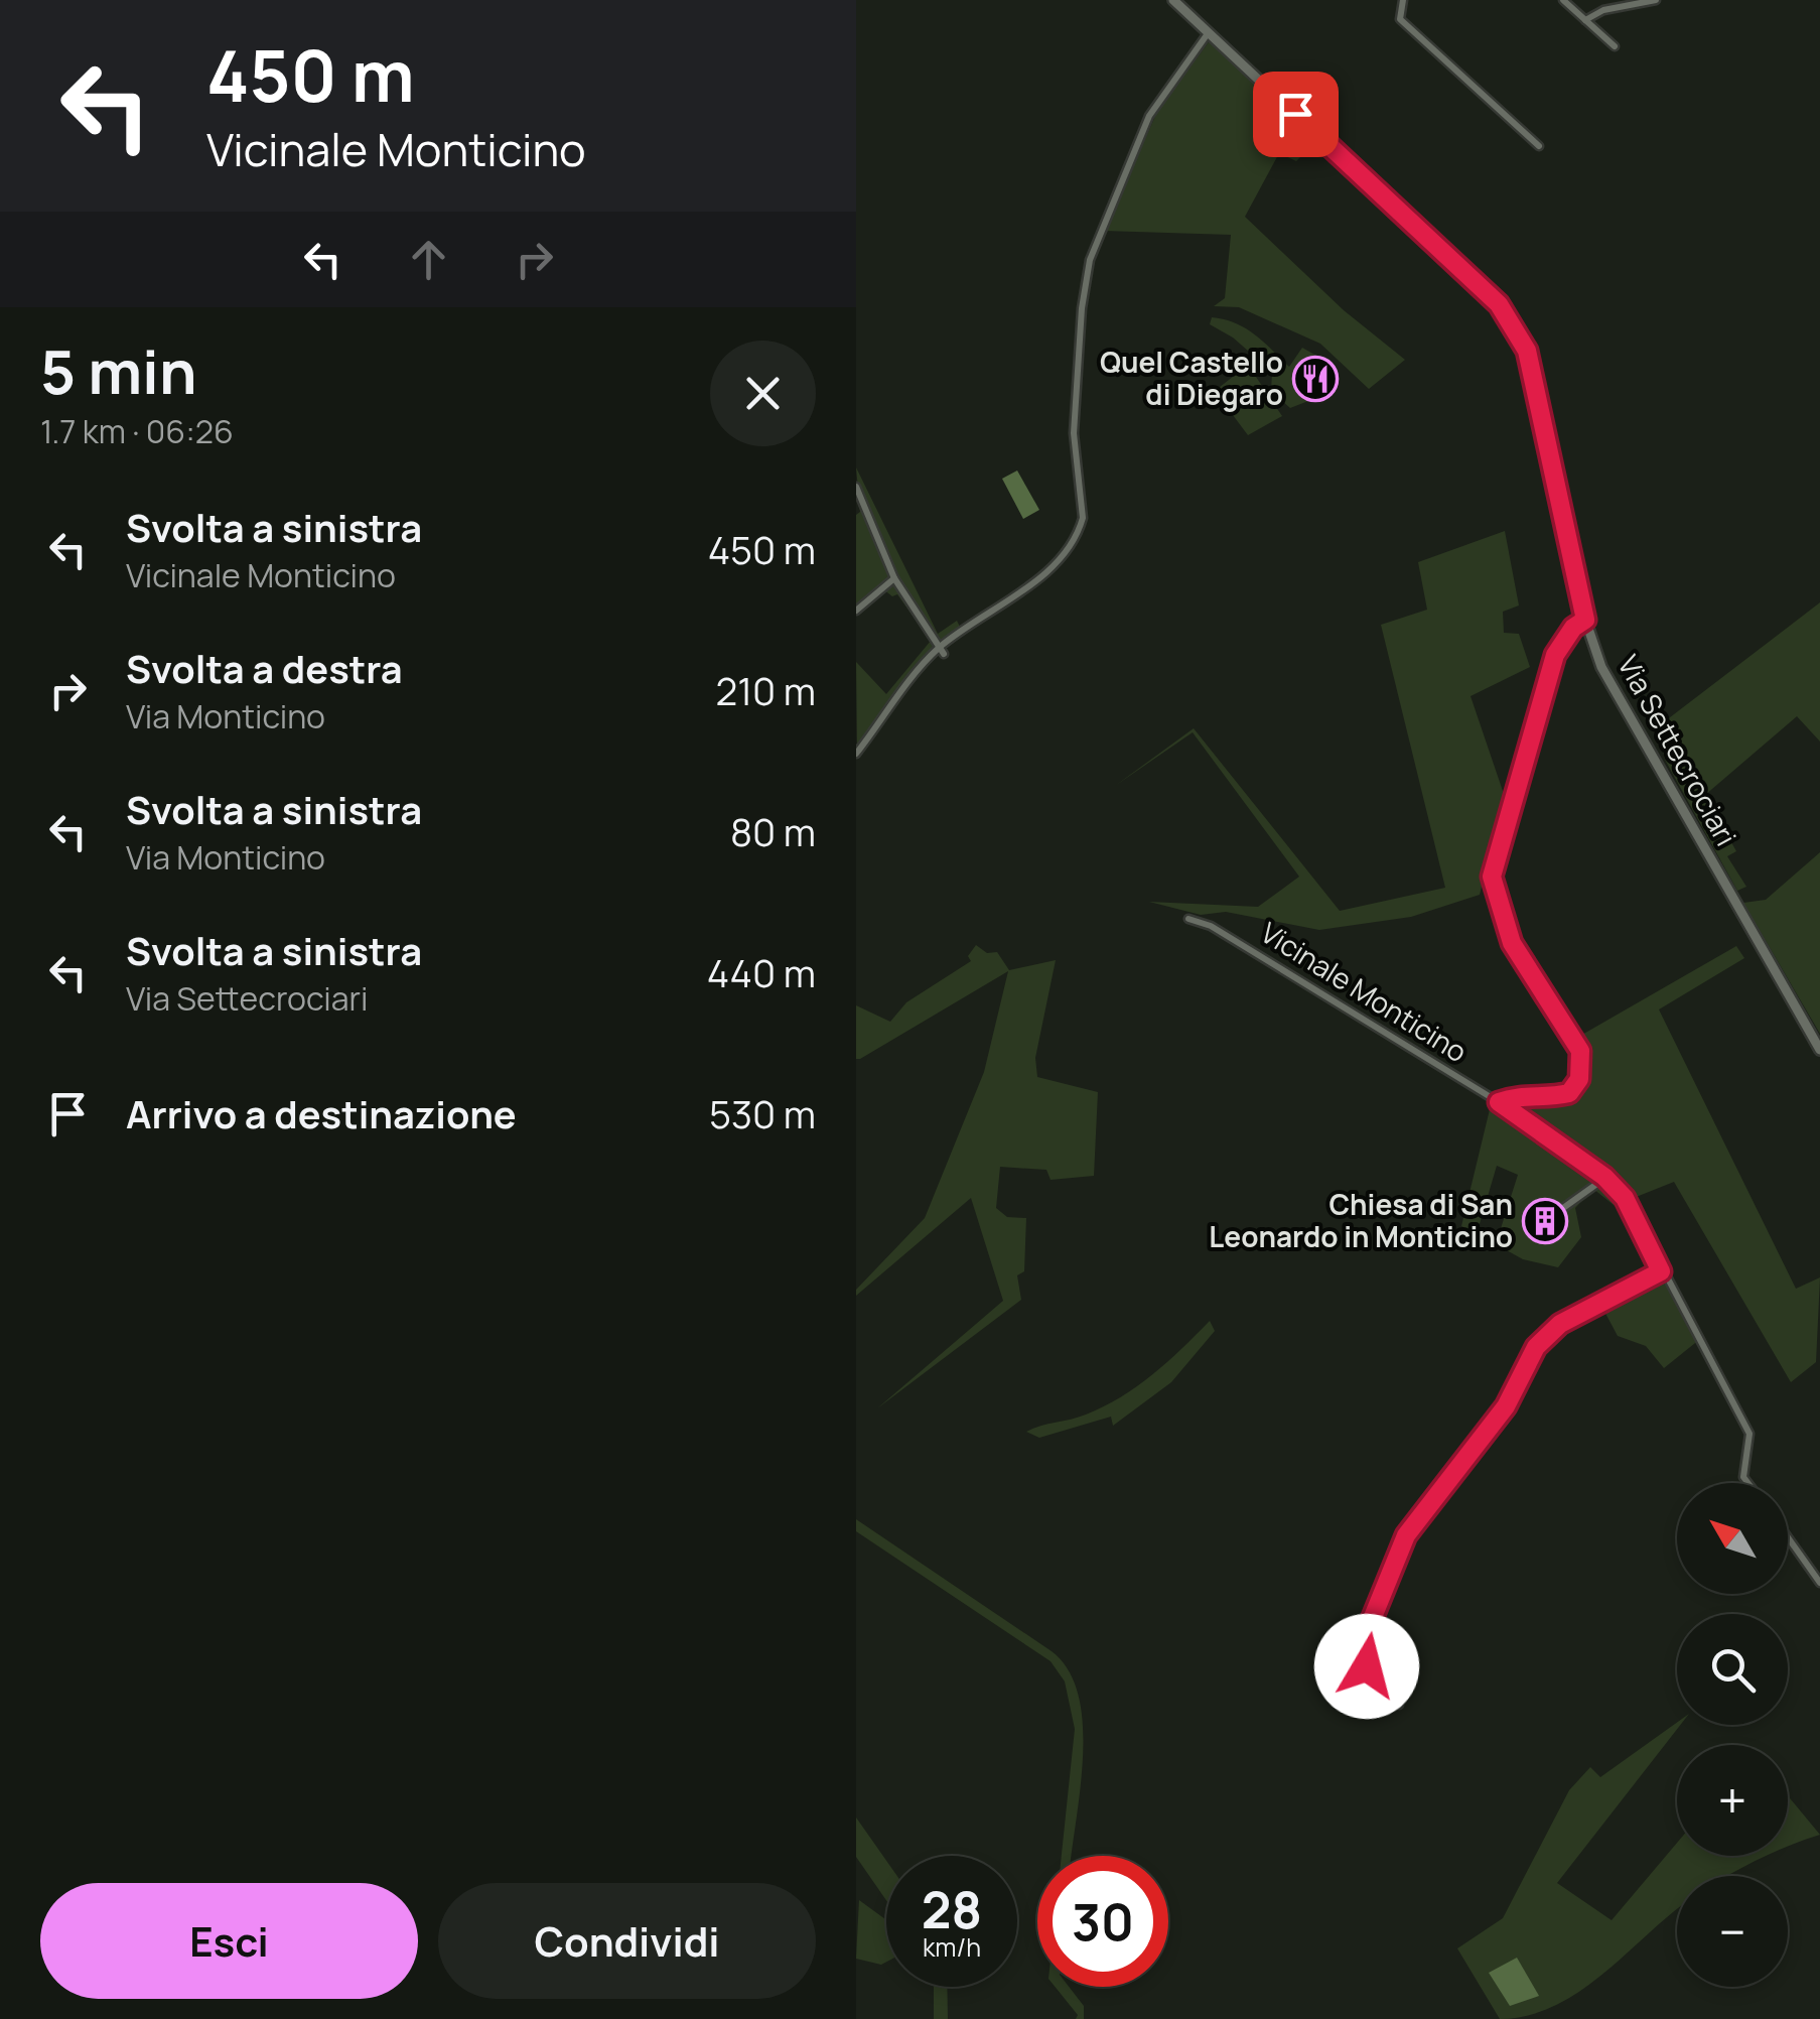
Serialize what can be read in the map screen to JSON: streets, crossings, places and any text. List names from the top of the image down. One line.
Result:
{"streets":{"main road":["Via Settecrociari"],"street":["Vicinale Monticino"]},"places":{"restaurant":["Quel Castello di Diegaro"],"building":["Chiesa di San Leonardo in Monticino"]},"north":"top left","page":{"turn":["450 m","Vicinale Monticino"],"heading":["5 min","1.7 km · 06:26"],"list":[{"name":"Svolta a sinistra","note":"Vicinale Monticino","value":"450 m"},{"name":"Svolta a destra","note":"Via Monticino","value":"210 m"},{"name":"Svolta a sinistra","note":"Via Monticino","value":"80 m"},{"name":"Svolta a sinistra","note":"Via Settecrociari","value":"440 m"},{"name":"Arrivo a destinazione","value":"530 m"}],"map_buttons":["+","−"],"speed":"28 km/h","limit":"30","buttons":["Esci","Condividi"]}}
